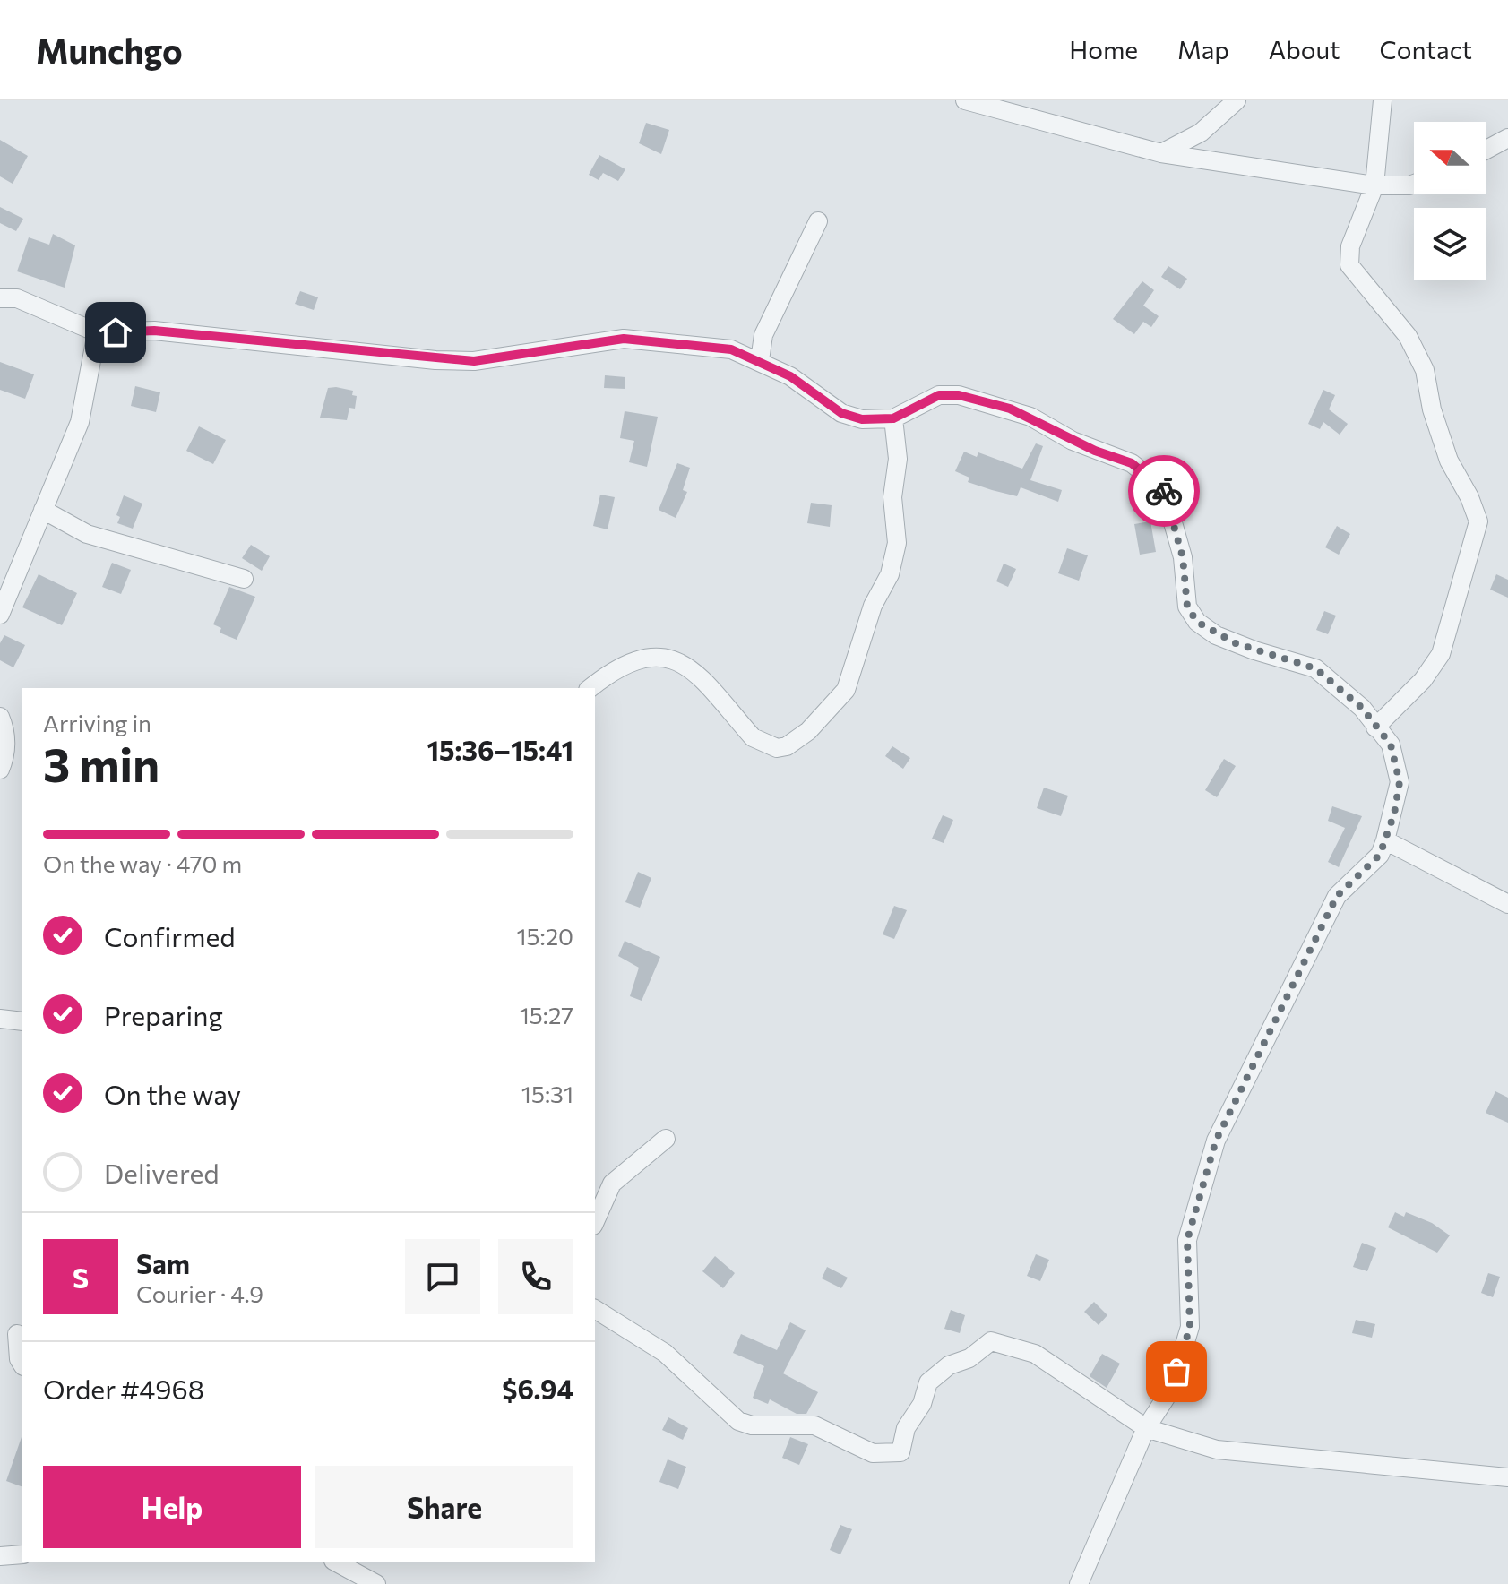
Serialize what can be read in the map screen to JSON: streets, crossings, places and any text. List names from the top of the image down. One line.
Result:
{"north":"left","page":{"header":"Munchgo","nav":["Home","Map","About","Contact"],"heading":["3 min","Arriving in","15:36–15:41"],"panel":["Sam","Courier · 4.9","Order #4968","$6.94"],"bar":"On the way · 470 m","list":[["Confirmed","15:20"],["Preparing","15:27"],["On the way","15:31"],"Delivered"],"round":"S","buttons":["Help","Share"]}}
